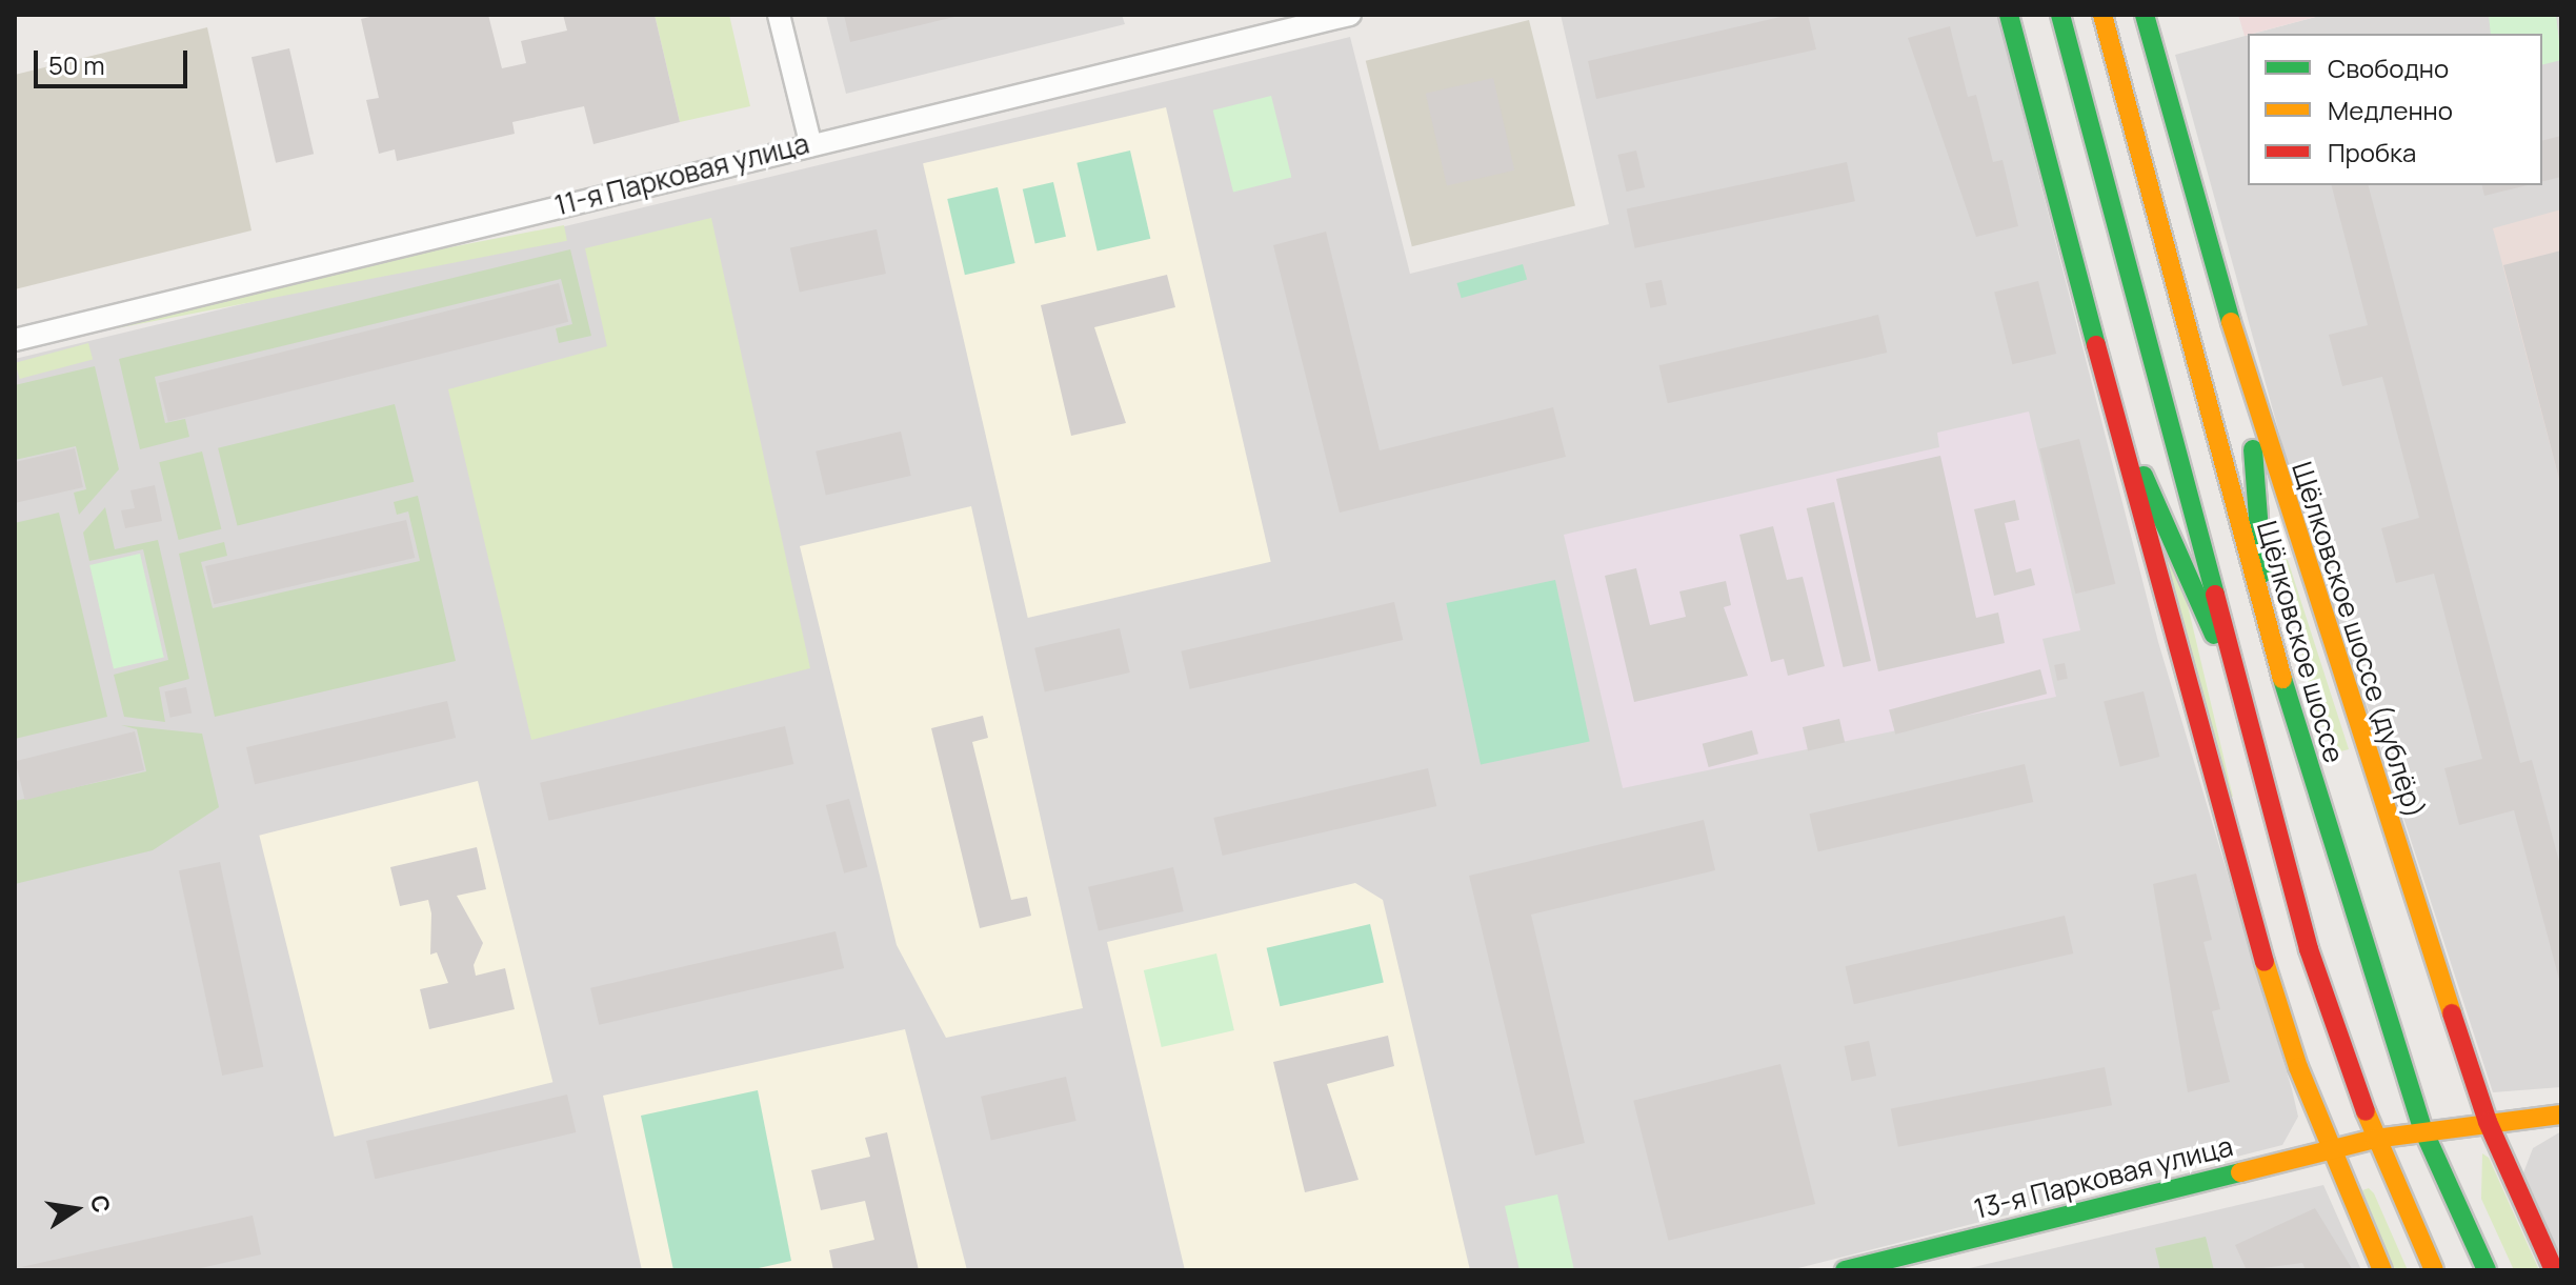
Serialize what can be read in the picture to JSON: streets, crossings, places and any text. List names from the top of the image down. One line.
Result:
{"streets":{"main road":["Щёлковское шоссе (дублёр)","Щёлковское шоссе","13-я Парковая улица"],"street":["11-я Парковая улица"]},"crossings":[["Щёлковское шоссе (дублёр)","13-я Парковая улица"],["Щёлковское шоссе","13-я Парковая улица"]],"legend":["Свободно","Медленно","Пробка"],"scale_bar":"50 m","north":"right"}
